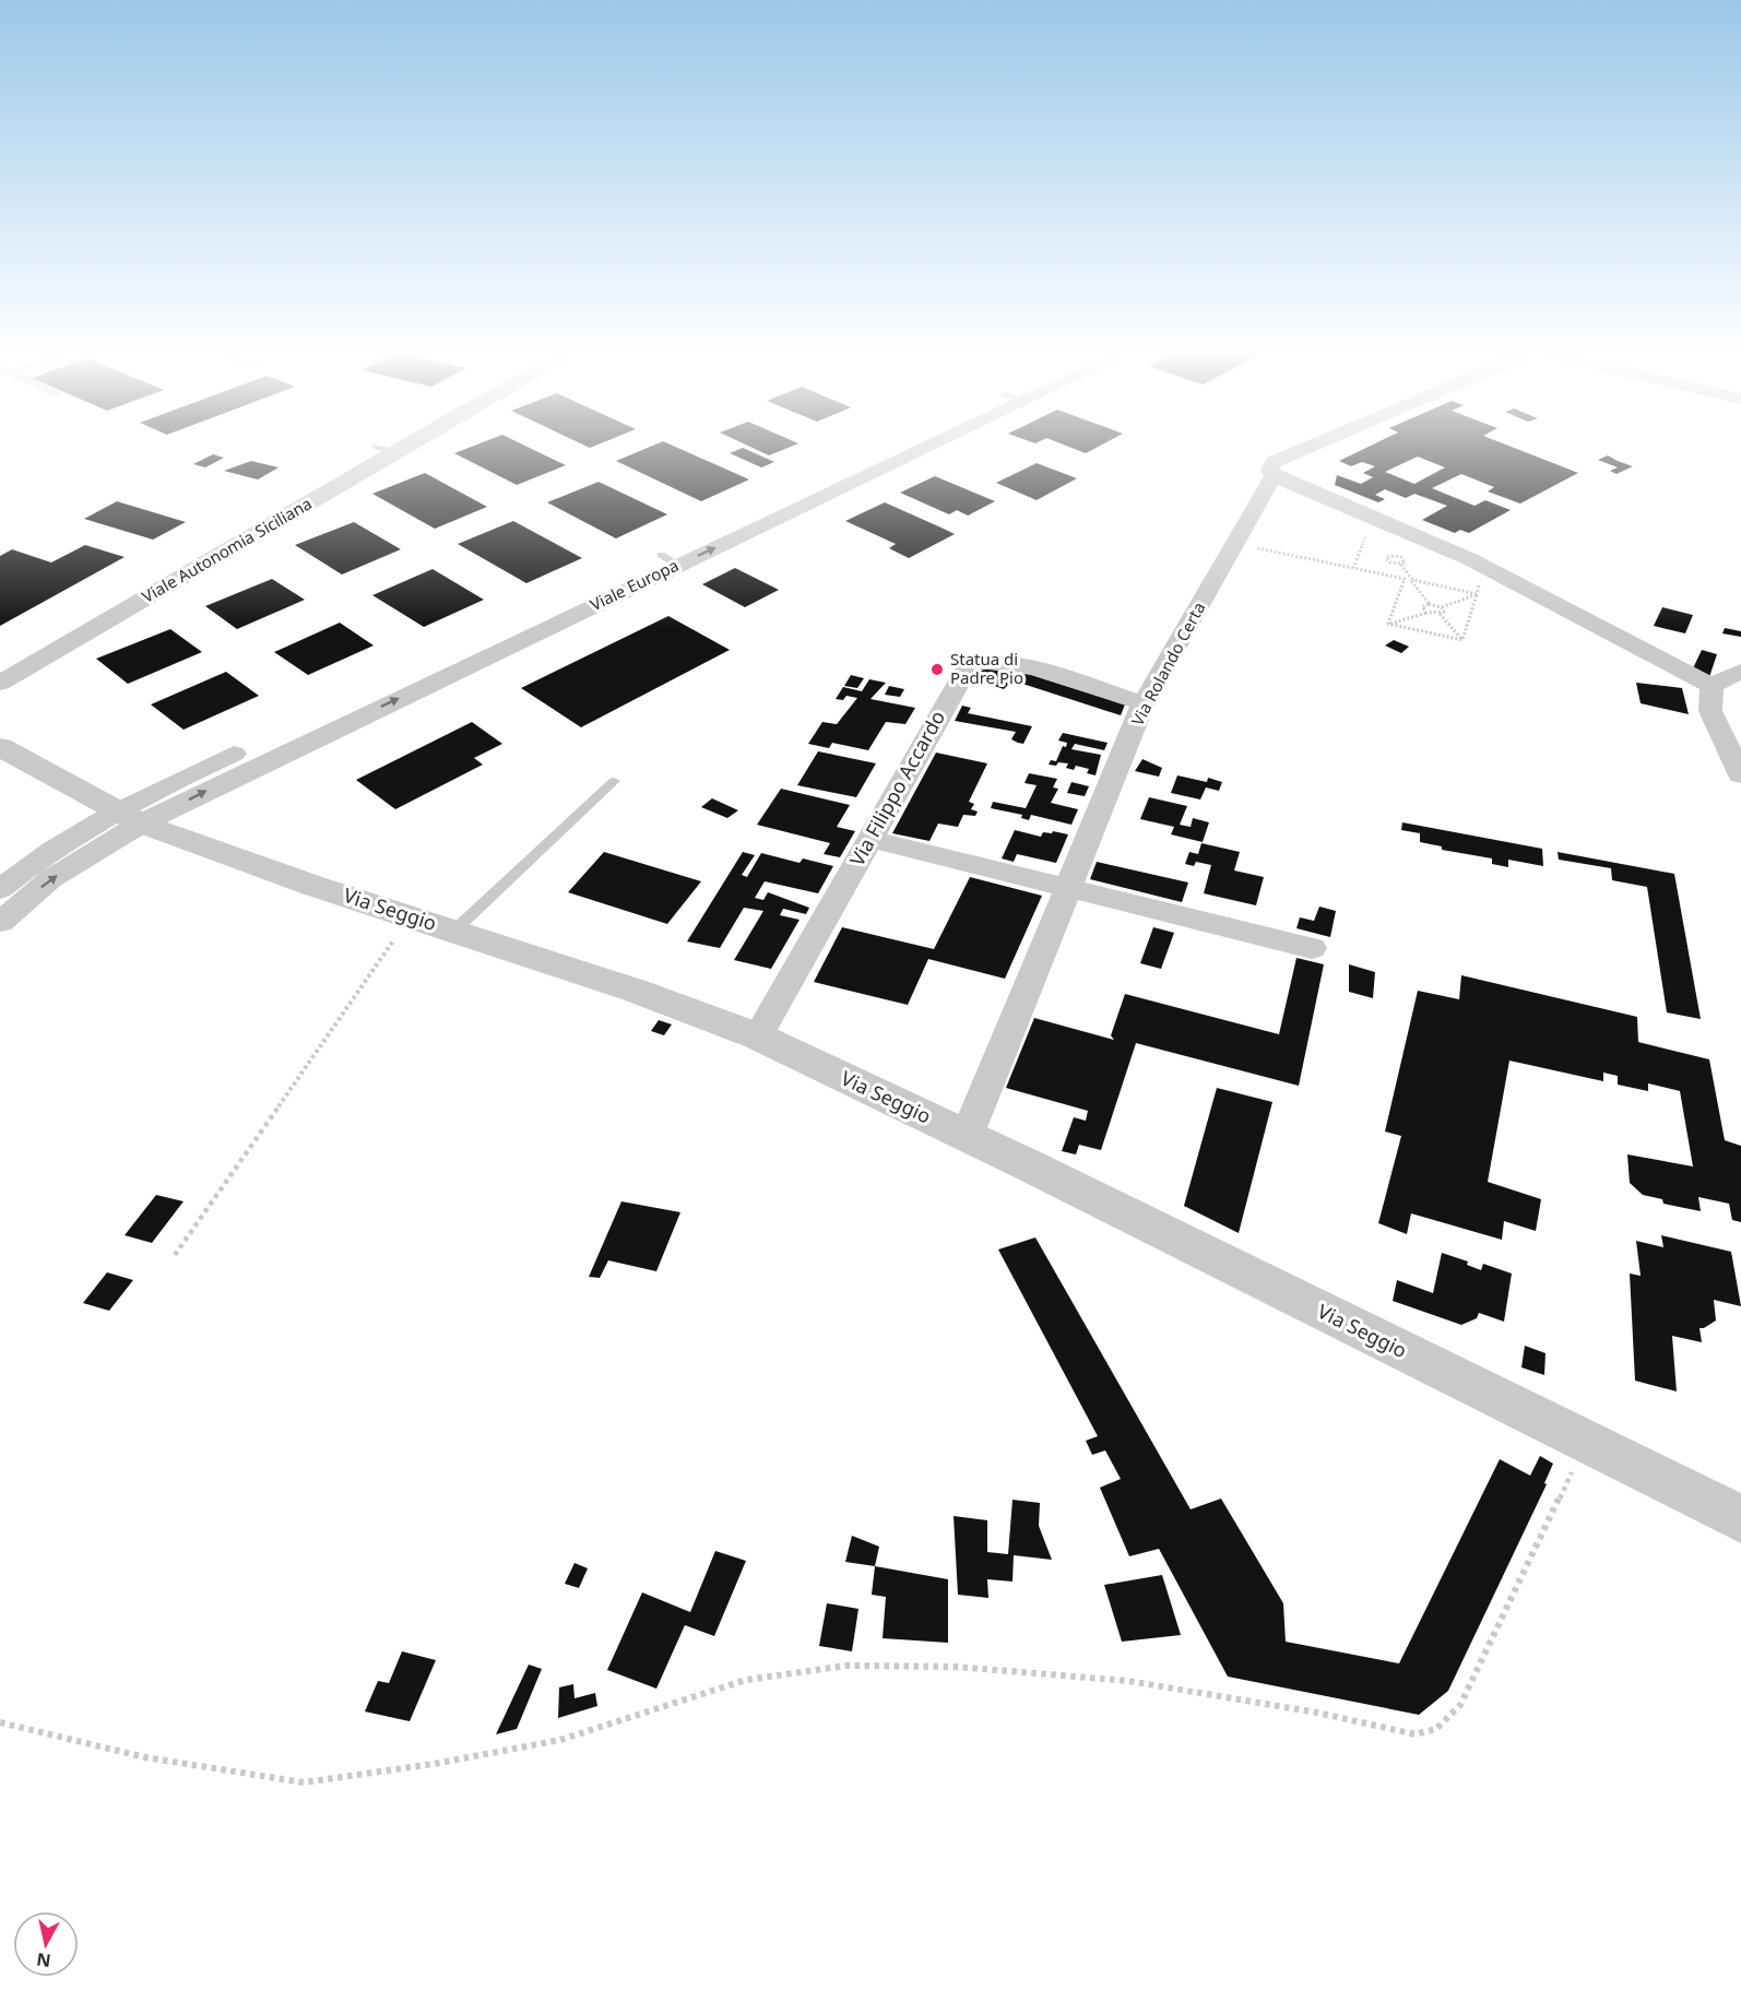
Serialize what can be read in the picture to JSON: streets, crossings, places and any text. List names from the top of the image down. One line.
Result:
{"streets":{"street":["Viale Autonomia Siciliana","Viale Europa","Via Rolando Certa","Via Filippo Accardo","Via Seggio"]},"crossings":[["Viale Europa","Via Seggio"],["Via Rolando Certa","Via Filippo Accardo"],["Via Rolando Certa","Via Seggio"],["Via Filippo Accardo","Via Seggio"]],"places":["Statua di Padre Pio"],"north":"bottom"}
